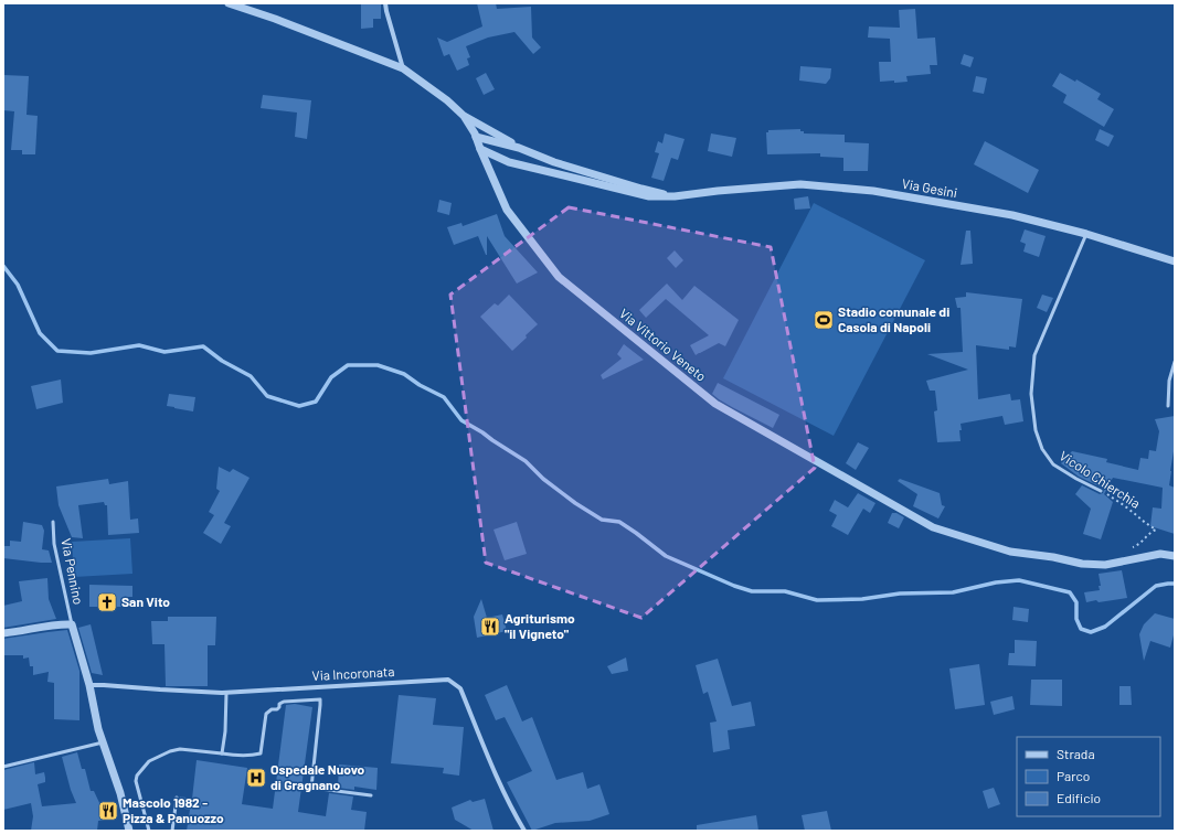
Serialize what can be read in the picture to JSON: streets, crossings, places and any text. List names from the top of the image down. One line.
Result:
{"streets":{"street":["Via Gesini","Via Vittorio Veneto","Via Incoronata"],"lane":["Vicolo Chierchia","Via Pennino"]},"crossings":[["Via Gesini","Vicolo Chierchia"]],"places":{"sports":["Stadio comunale di Casola di Napoli"],"church":["San Vito"],"restaurant":["Agriturismo \"il Vigneto\"","Mascolo 1982 - Pizza & Panuozzo"],"hospital":["Ospedale Nuovo di Gragnano"]},"legend":["Strada","Parco","Edificio"]}
